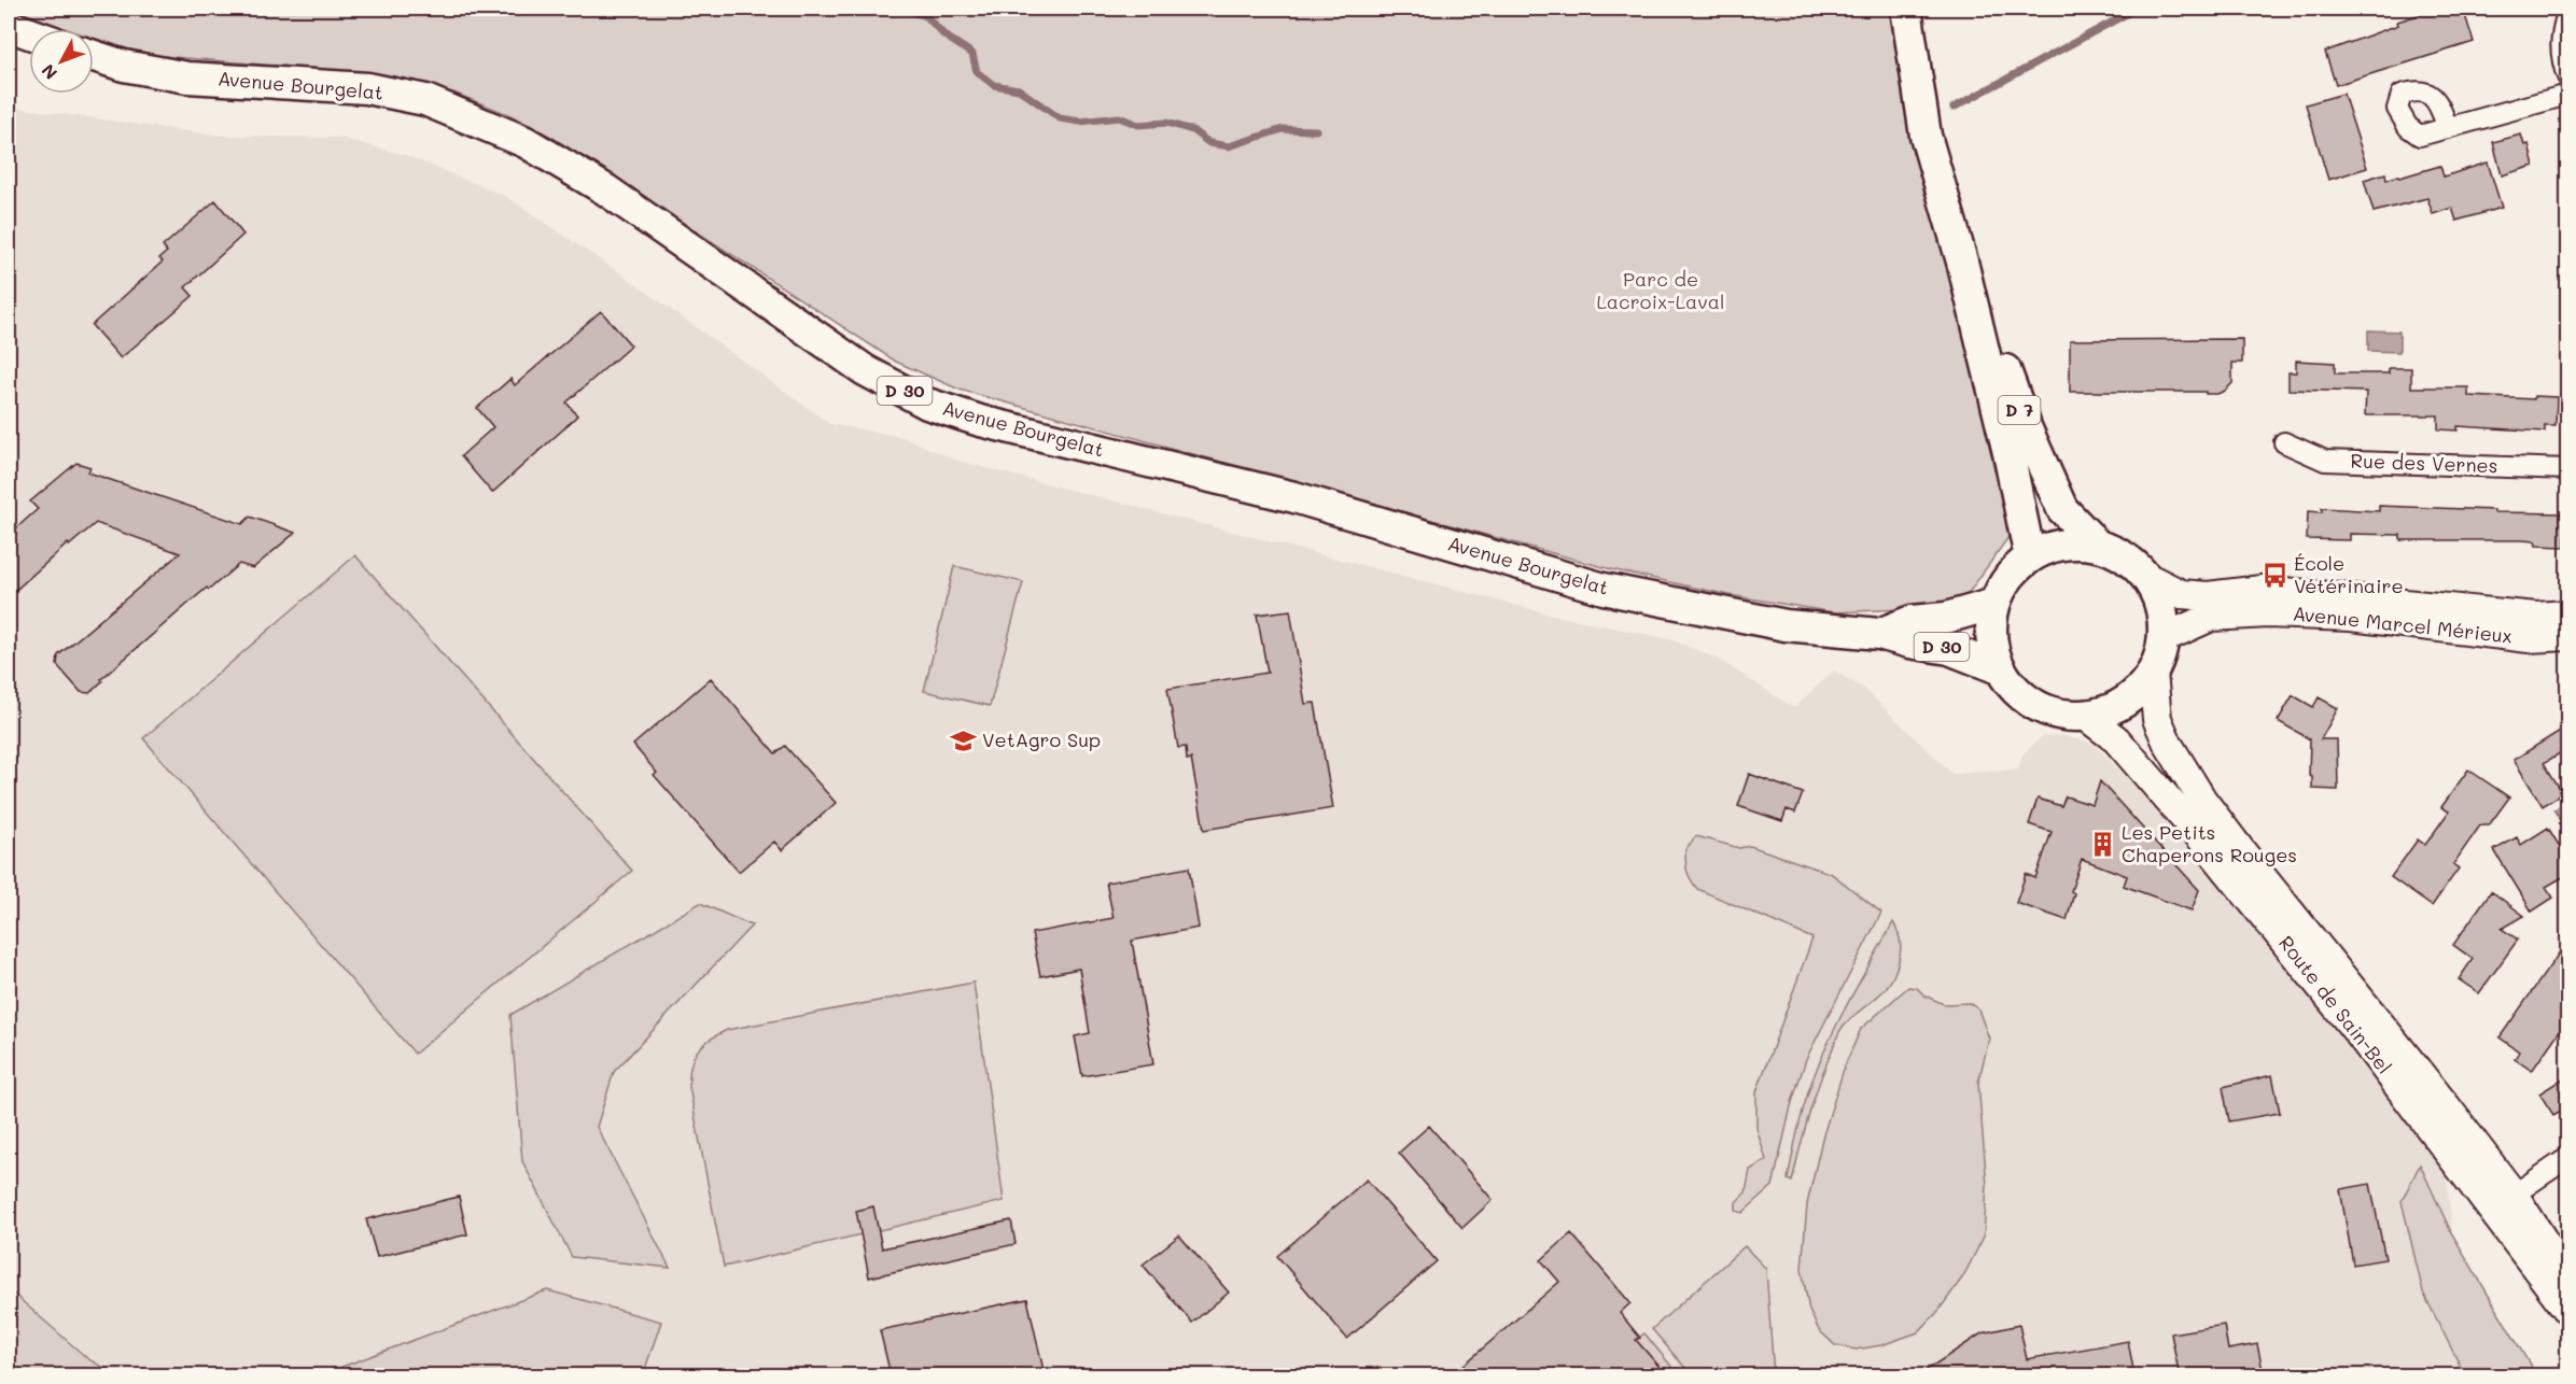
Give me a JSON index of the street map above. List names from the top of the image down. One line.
{"streets":{"main road":["Avenue Bourgelat","D 30","D 7","Avenue Marcel Mérieux","Route de Sain-Bel"],"street":["Rue des Vernes"]},"crossings":[["Avenue Bourgelat","D 7"],["Avenue Bourgelat","Avenue Marcel Mérieux"],["Avenue Bourgelat","Route de Sain-Bel"],["D 7","Avenue Marcel Mérieux"],["D 7","Route de Sain-Bel"],["Avenue Marcel Mérieux","Route de Sain-Bel"]],"parks":["Parc de Lacroix-Laval"],"places":{"bus stop":["École Vétérinaire"],"school or university":["VetAgro Sup"],"building":["Les Petits Chaperons Rouges"]},"north":"bottom left"}
